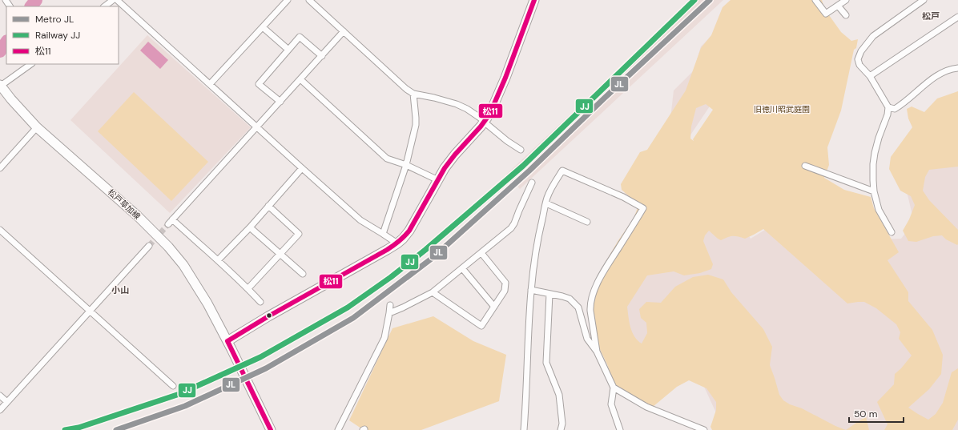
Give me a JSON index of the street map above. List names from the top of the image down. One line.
{"streets":{"main road":["松戸草加線"]},"districts":["松戸","小山"],"parks":["旧徳川昭武庭園"],"lines":["metro line JL","rail line JJ","transit line 松11"],"legend":["Metro JL","Railway JJ","松11"],"scale_bar":"50 m"}
